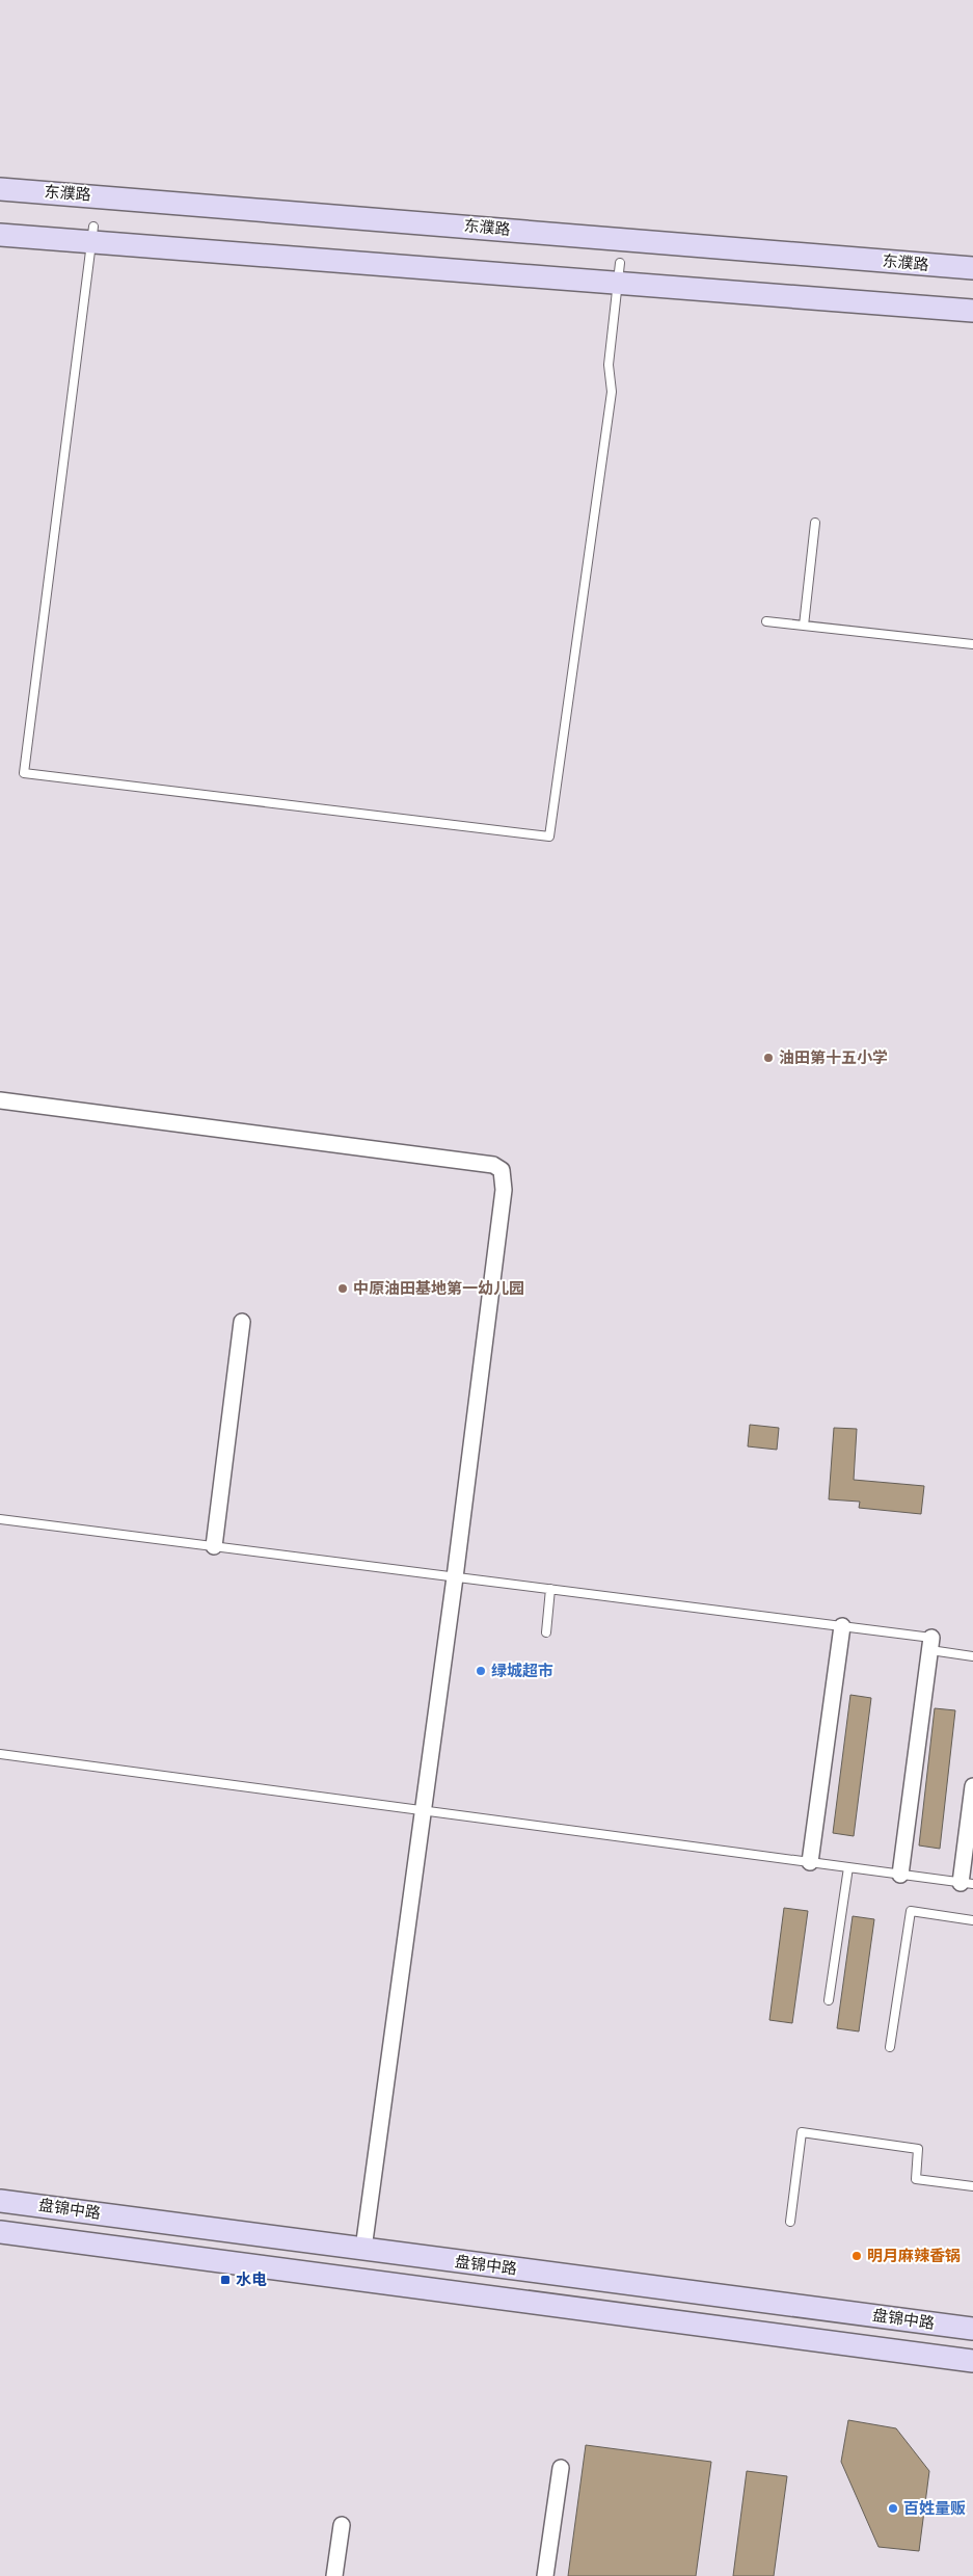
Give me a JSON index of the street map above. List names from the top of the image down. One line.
{"streets":{"main road":["东濮路","盘锦中路"]},"places":{"other":["油田第十五小学","中原油田基地第一幼儿园","绿城超市","明月麻辣香锅","百姓量贩"],"transit":["水电"]}}
